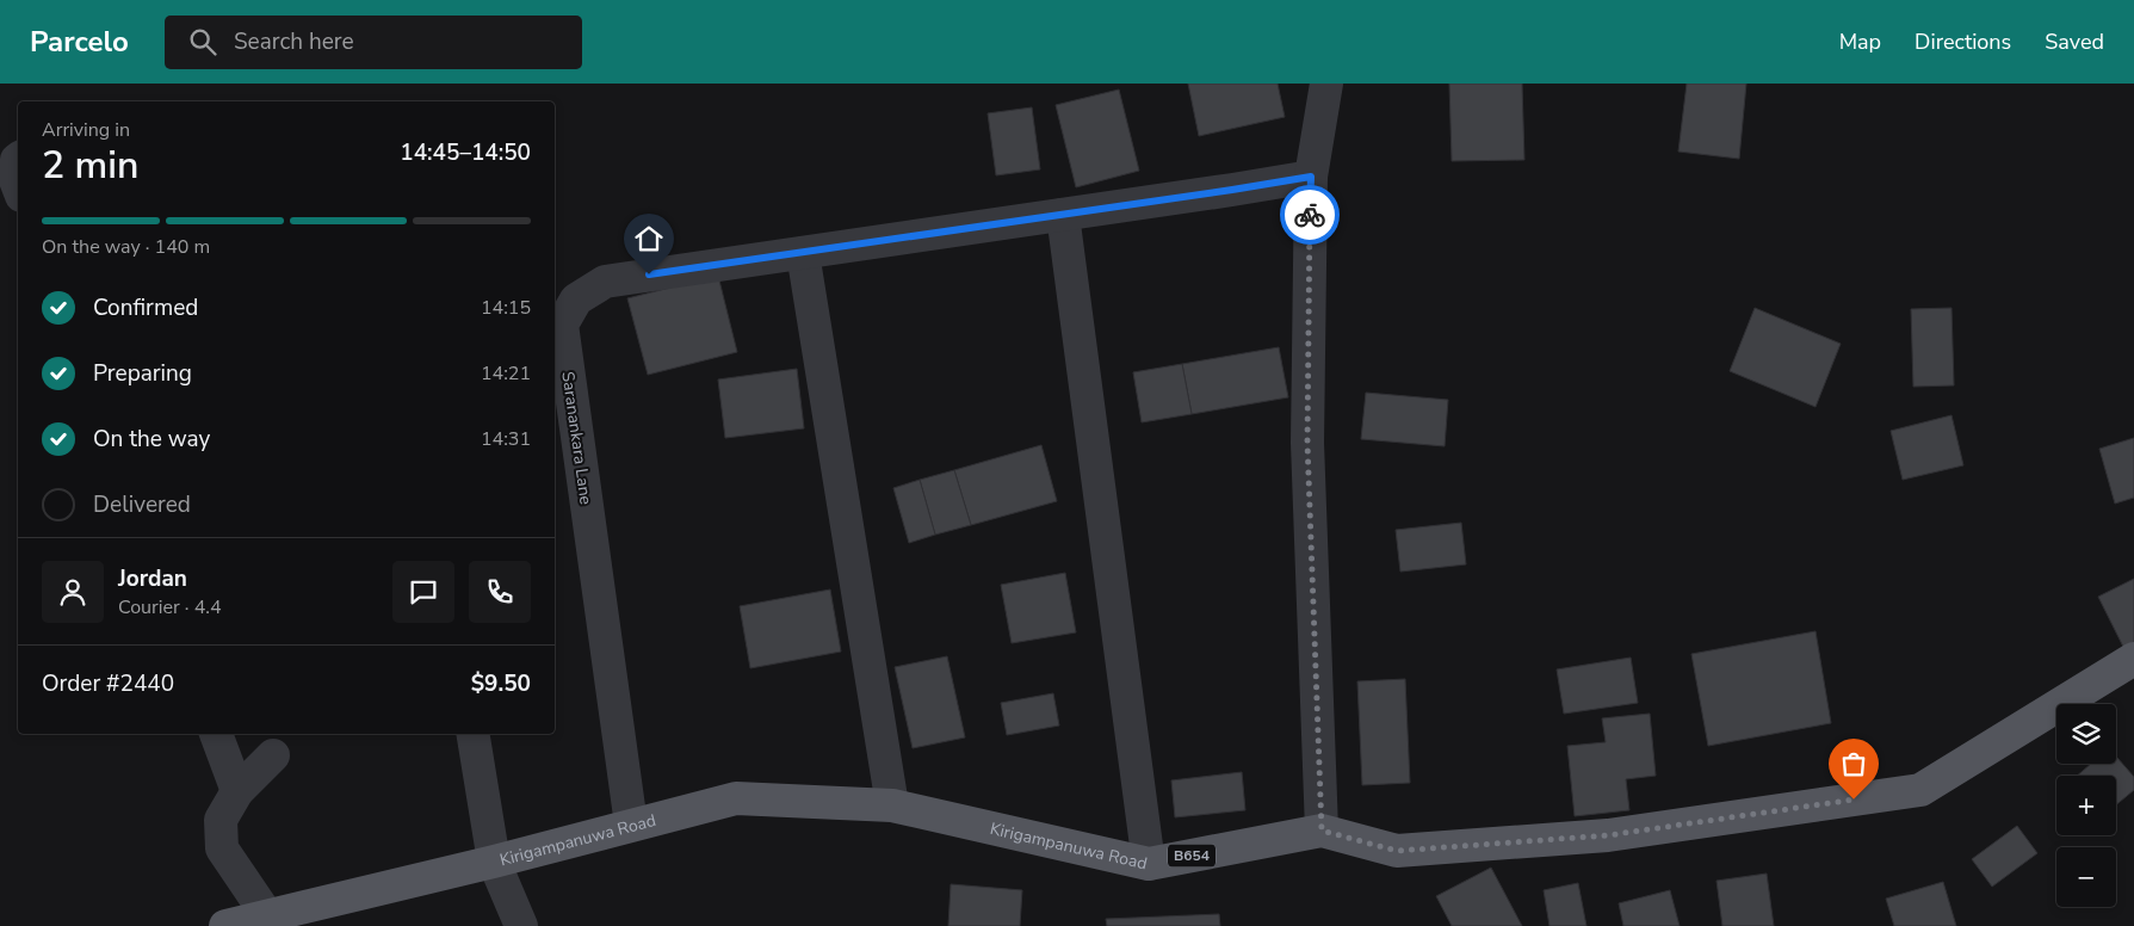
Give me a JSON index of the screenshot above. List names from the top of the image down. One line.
{"streets":{"main road":["Kirigampanuwa Road","B654"],"street":["Saranankara Lane"]},"crossings":[["Saranankara Lane","Kirigampanuwa Road"]],"page":{"header":"Parcelo","search":"Search here","nav":["Map","Directions","Saved"],"heading":["2 min","Arriving in","14:45–14:50"],"panel":["Jordan","Courier · 4.4","Order #2440","$9.50"],"bar":"On the way · 140 m","list":[["Confirmed","14:15"],["Preparing","14:21"],["On the way","14:31"],"Delivered"],"map_buttons":["+","−"]}}
